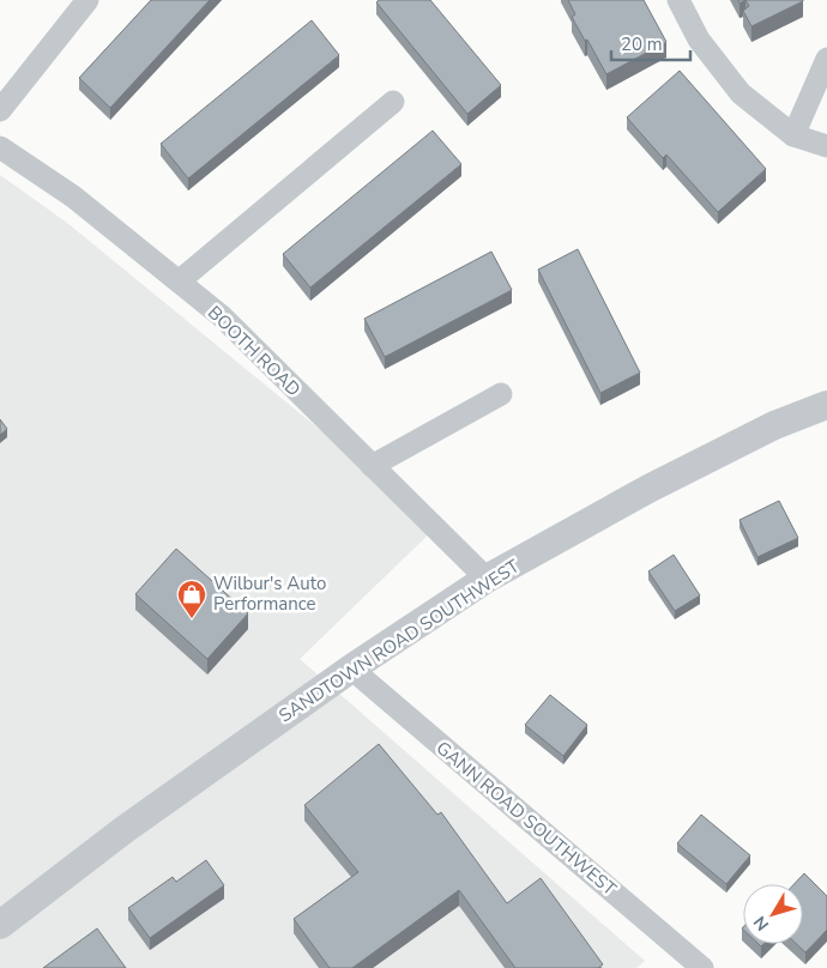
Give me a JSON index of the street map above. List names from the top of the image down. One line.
{"streets":{"street":["BOOTH ROAD","SANDTOWN ROAD SOUTHWEST","GANN ROAD SOUTHWEST"]},"crossings":[["BOOTH ROAD","SANDTOWN ROAD SOUTHWEST"],["SANDTOWN ROAD SOUTHWEST","GANN ROAD SOUTHWEST"]],"places":{"shop":["Wilbur's Auto Performance"]},"scale_bar":"20 m","north":"bottom left"}
